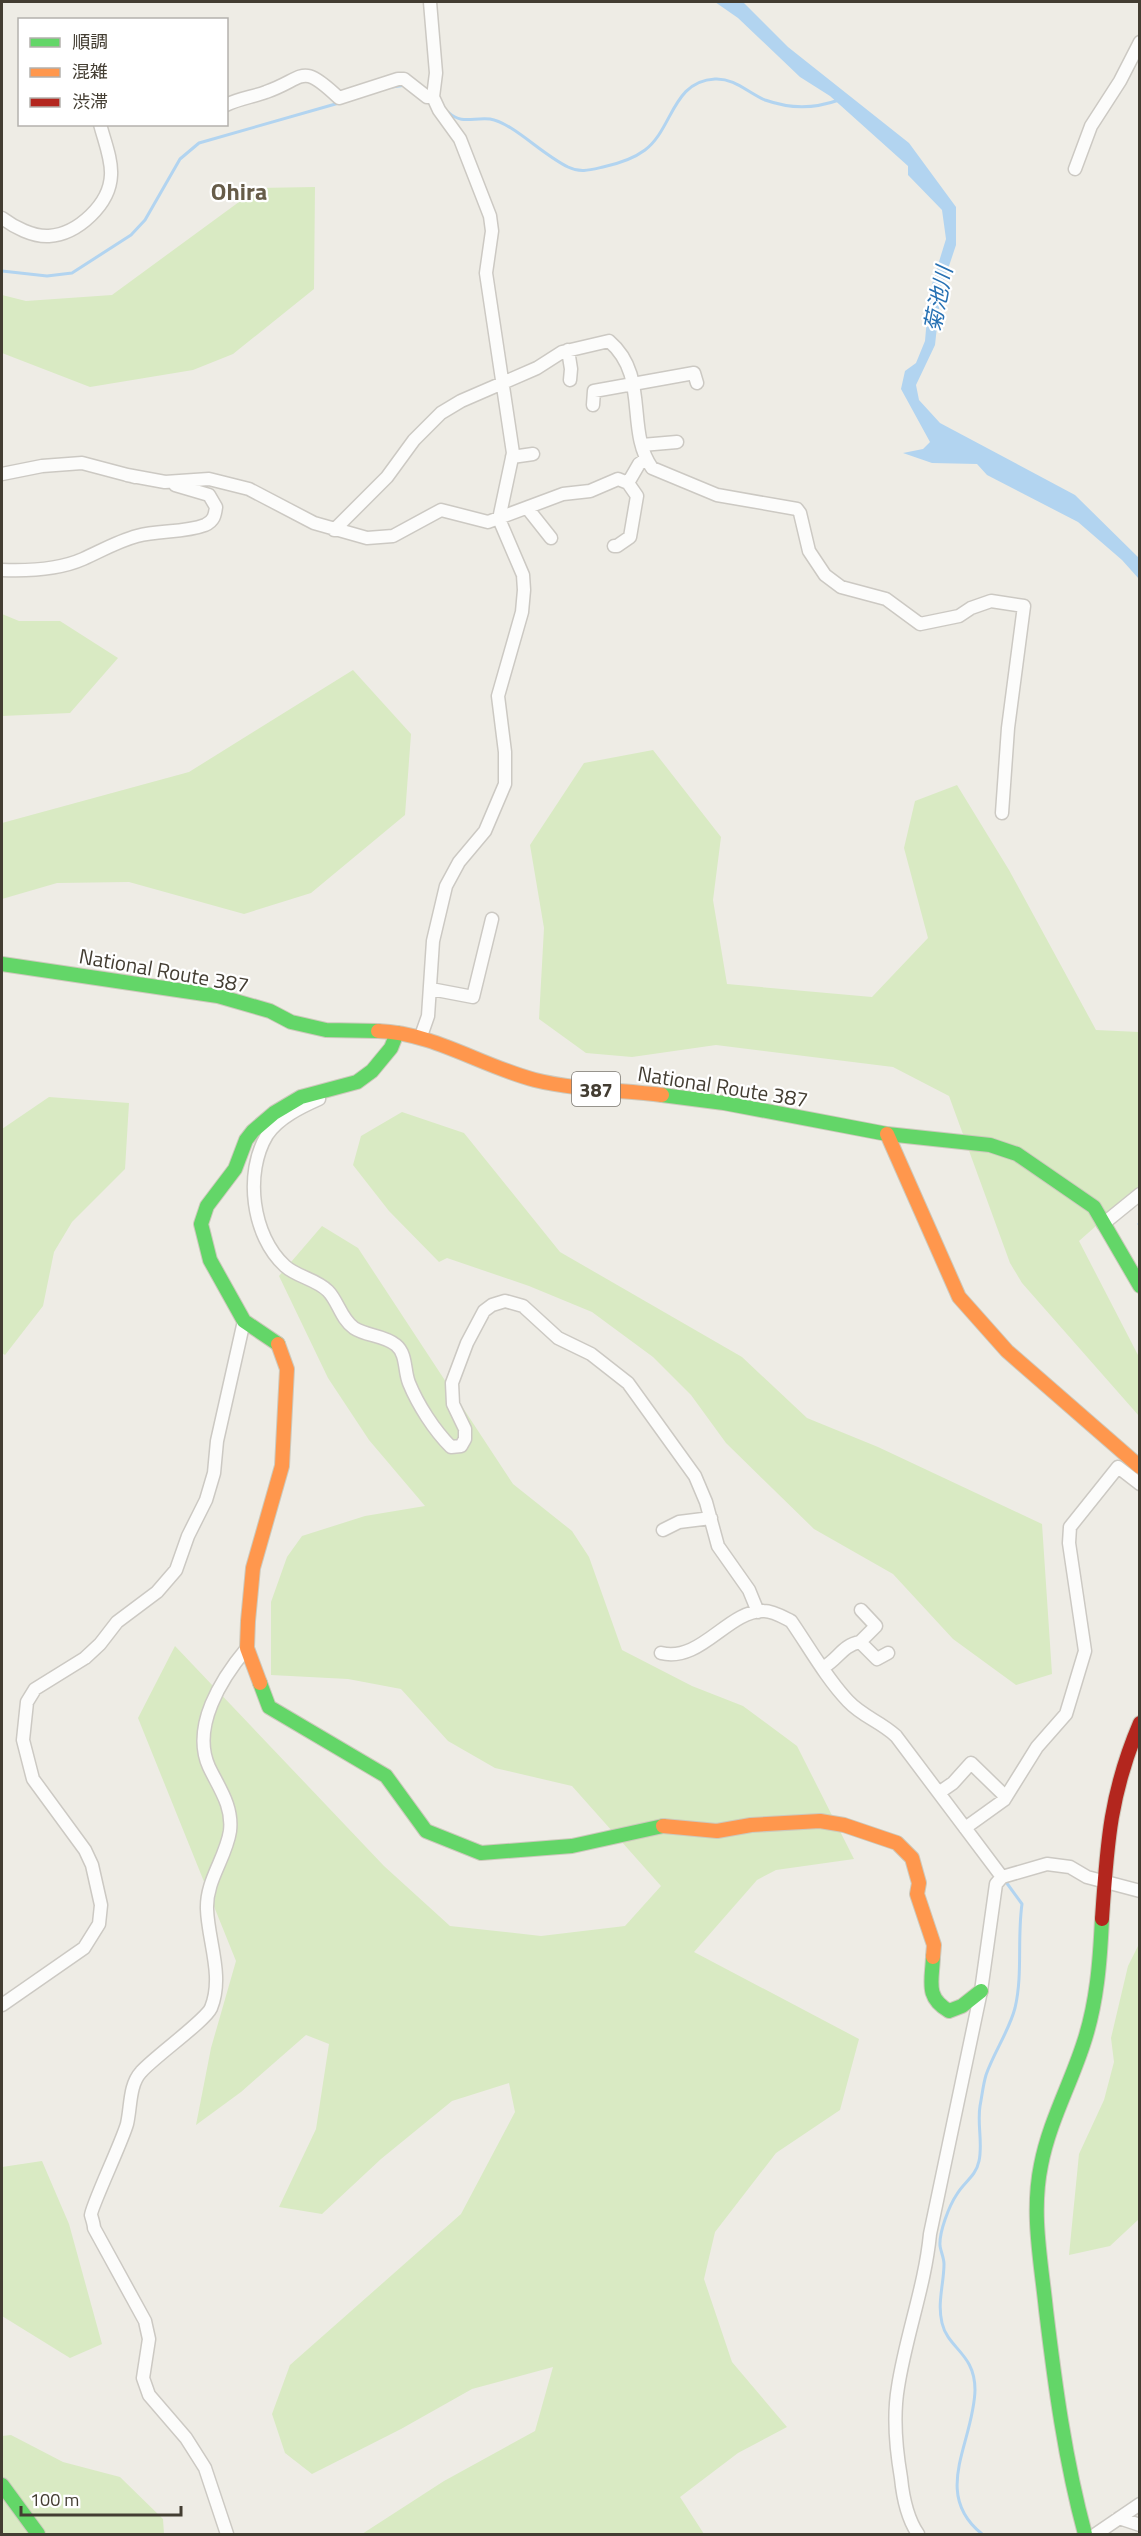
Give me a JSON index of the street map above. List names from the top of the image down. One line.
{"streets":{"main road":["National Route 387","387"]},"districts":["Ohira"],"water":["菊池川"],"legend":["順調","混雑","渋滞"],"scale_bar":"100 m"}
